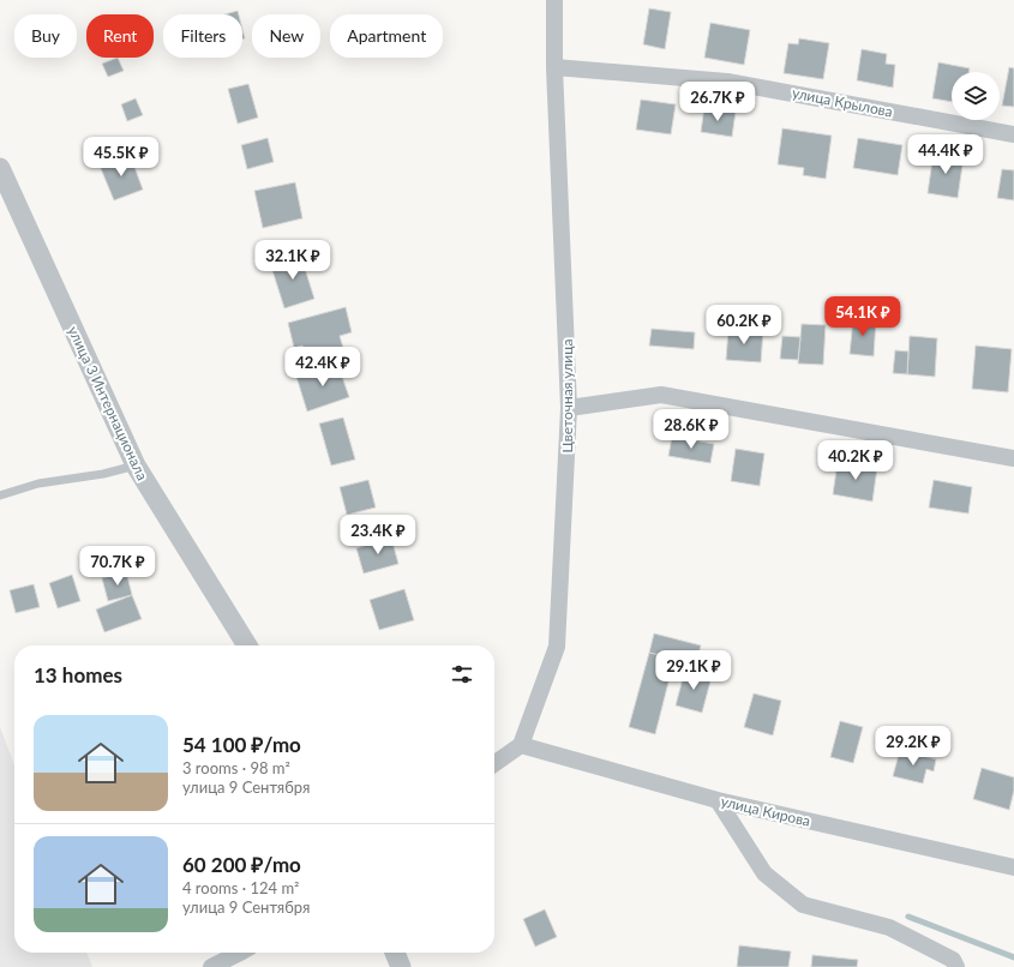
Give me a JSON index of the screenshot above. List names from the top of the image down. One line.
{"streets":{"street":["улица Крылова","Цветочная улица","улица 3 Интернационала","улица Кирова"]},"crossings":[["улица Крылова","Цветочная улица"],["Цветочная улица","улица Кирова"]],"page":{"chip":["Buy","Rent","Filters","New","Apartment"],"price":["26.7K ₽","44.4K ₽","45.5K ₽","32.1K ₽","54.1K ₽","60.2K ₽","42.4K ₽","28.6K ₽","40.2K ₽","23.4K ₽","70.7K ₽","29.1K ₽","29.2K ₽"],"heading":"13 homes","list":[{"name":"54 100 ₽/mo","note":"3 rooms · 98 m² · улица 9 Сентября"},{"name":"60 200 ₽/mo","note":"4 rooms · 124 m² · улица 9 Сентября"}]}}
